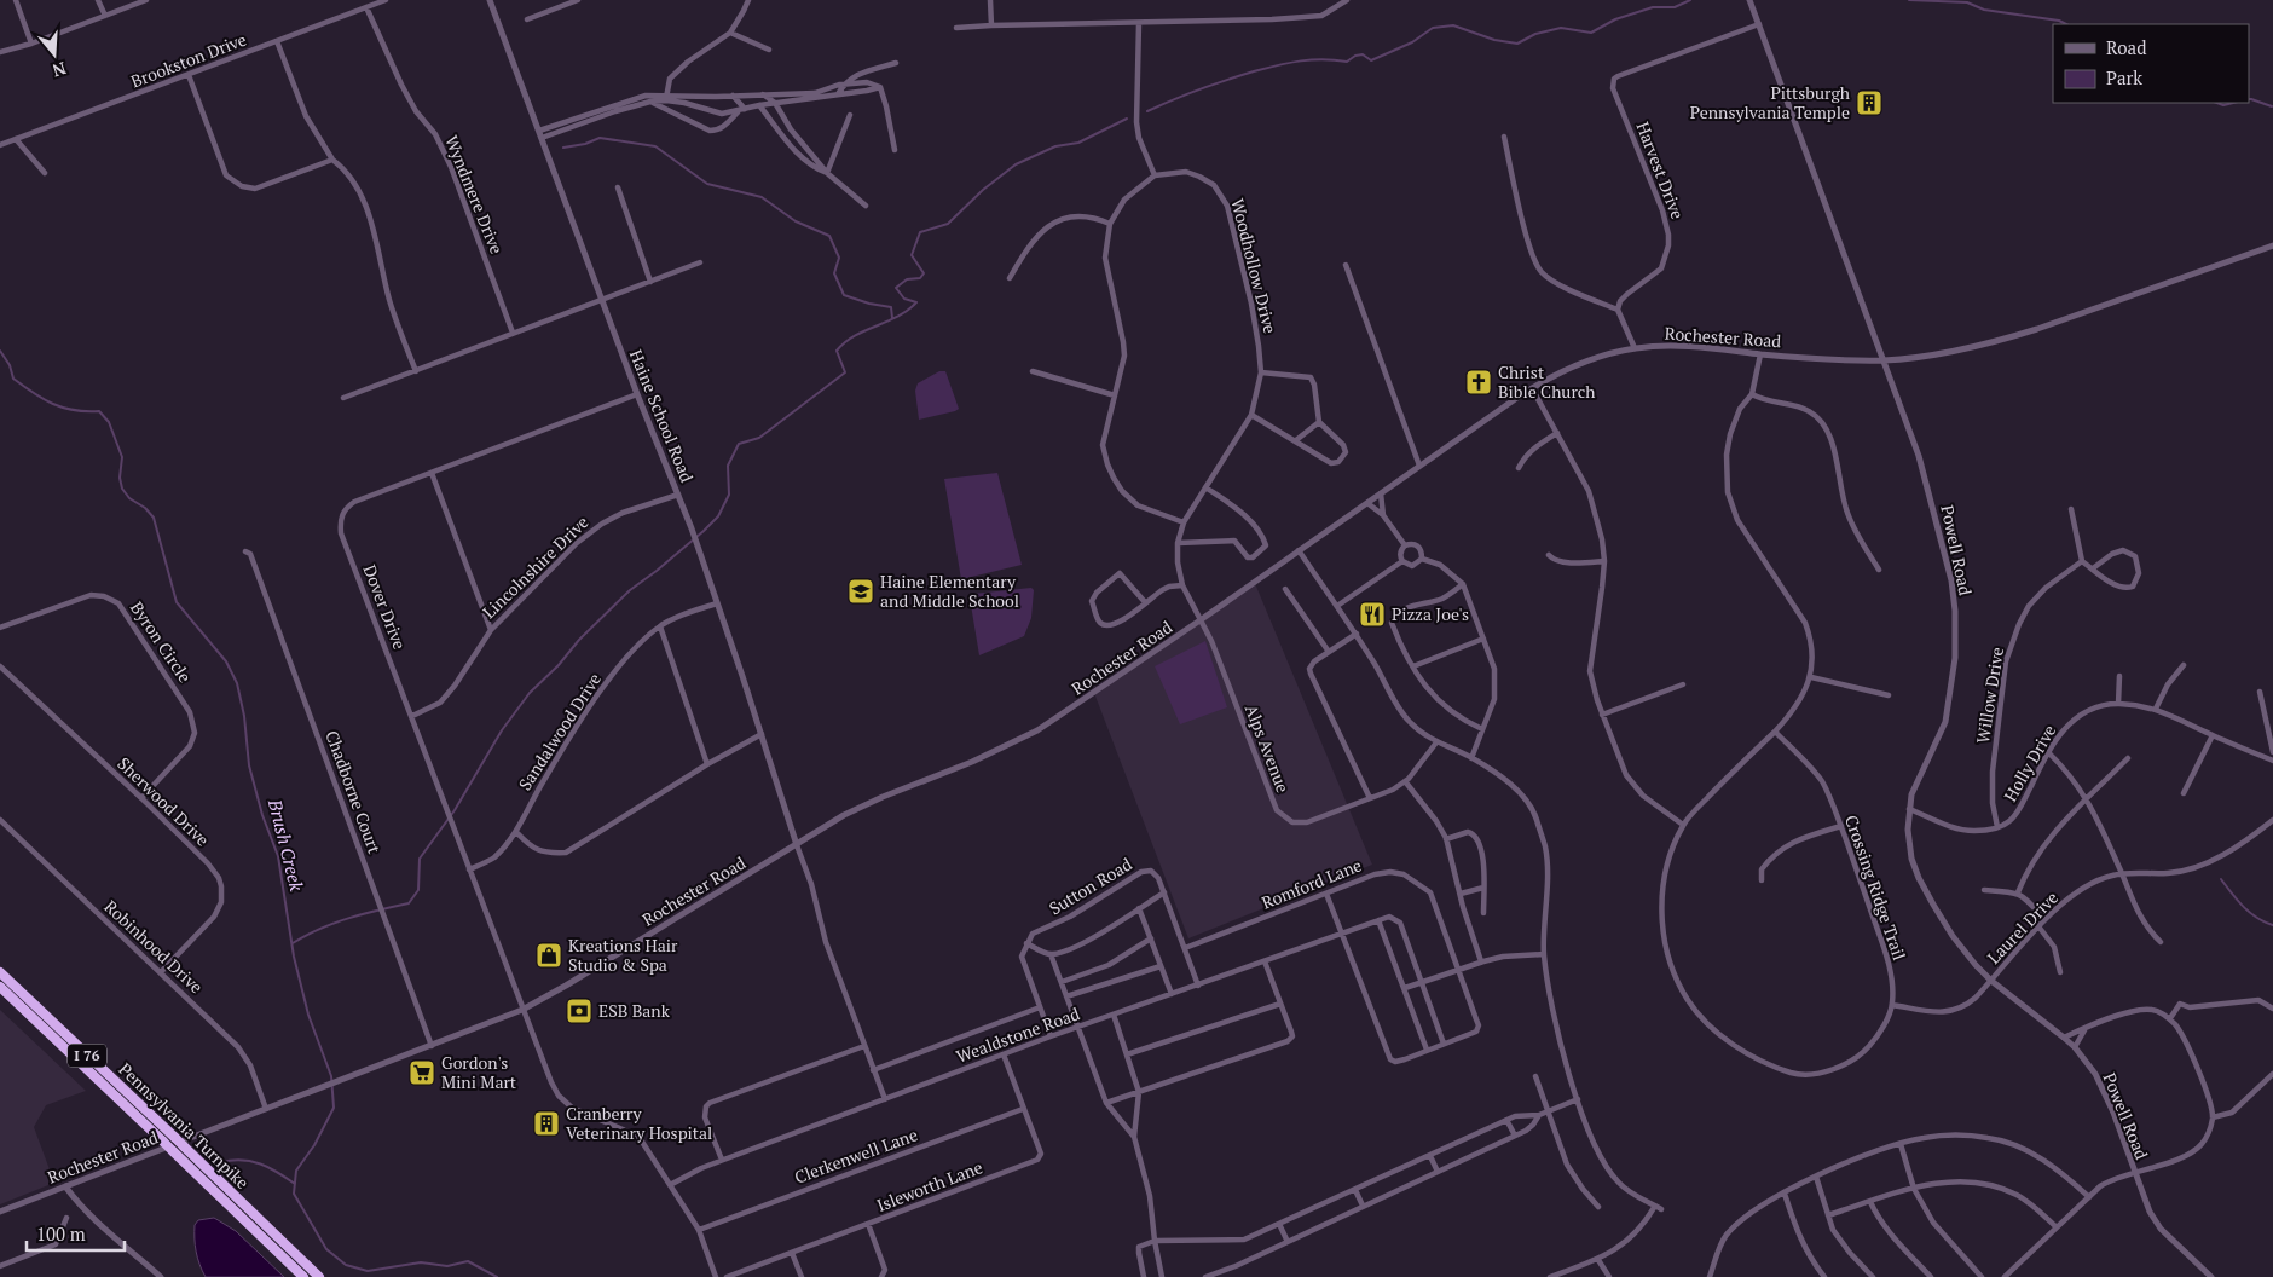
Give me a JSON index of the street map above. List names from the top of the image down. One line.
{"streets":{"highway":["I 76","Pennsylvania Turnpike"],"street":["Brookston Drive","Harvest Drive","Wyndmere Drive","Woodhollow Drive","Rochester Road","Haine School Road","Powell Road","Lincolnshire Drive","Dover Drive","Byron Circle","Willow Drive","Sandalwood Drive","Alps Avenue","Holly Drive","Chadborne Court","Sherwood Drive","Romford Lane","Sutton Road","Crossing Ridge Trail","Laurel Drive","Robinhood Drive","Wealdstone Road","Clerkenwell Lane","Isleworth Lane"]},"crossings":[["Brookston Drive","Wyndmere Drive"],["Harvest Drive","Powell Road"],["Woodhollow Drive","Rochester Road"],["Woodhollow Drive","Alps Avenue"],["Rochester Road","Haine School Road"],["Rochester Road","Powell Road"],["Rochester Road","Dover Drive"],["Rochester Road","Alps Avenue"],["Rochester Road","Chadborne Court"],["Rochester Road","Crossing Ridge Trail"],["Rochester Road","Robinhood Drive"],["Haine School Road","Lincolnshire Drive"],["Haine School Road","Dover Drive"],["Haine School Road","Sandalwood Drive"],["Powell Road","Laurel Drive"],["Lincolnshire Drive","Dover Drive"],["Dover Drive","Sandalwood Drive"],["Dover Drive","Wealdstone Road"],["Dover Drive","Clerkenwell Lane"],["Byron Circle","Sherwood Drive"],["Willow Drive","Holly Drive"],["Sherwood Drive","Robinhood Drive"],["Romford Lane","Sutton Road"],["Romford Lane","Wealdstone Road"],["Sutton Road","Wealdstone Road"],["Crossing Ridge Trail","Laurel Drive"],["Wealdstone Road","Isleworth Lane"],["Clerkenwell Lane","Isleworth Lane"]],"water":["Brush Creek"],"places":{"building":["Pittsburgh Pennsylvania Temple","Cranberry Veterinary Hospital"],"church":["Christ Bible Church"],"school or university":["Haine Elementary and Middle School"],"restaurant":["Pizza Joe's"],"shop":["Kreations Hair Studio & Spa"],"bank":["ESB Bank"],"supermarket":["Gordon's Mini Mart"]},"legend":["Road","Park"],"scale_bar":"100 m","north":"bottom"}
